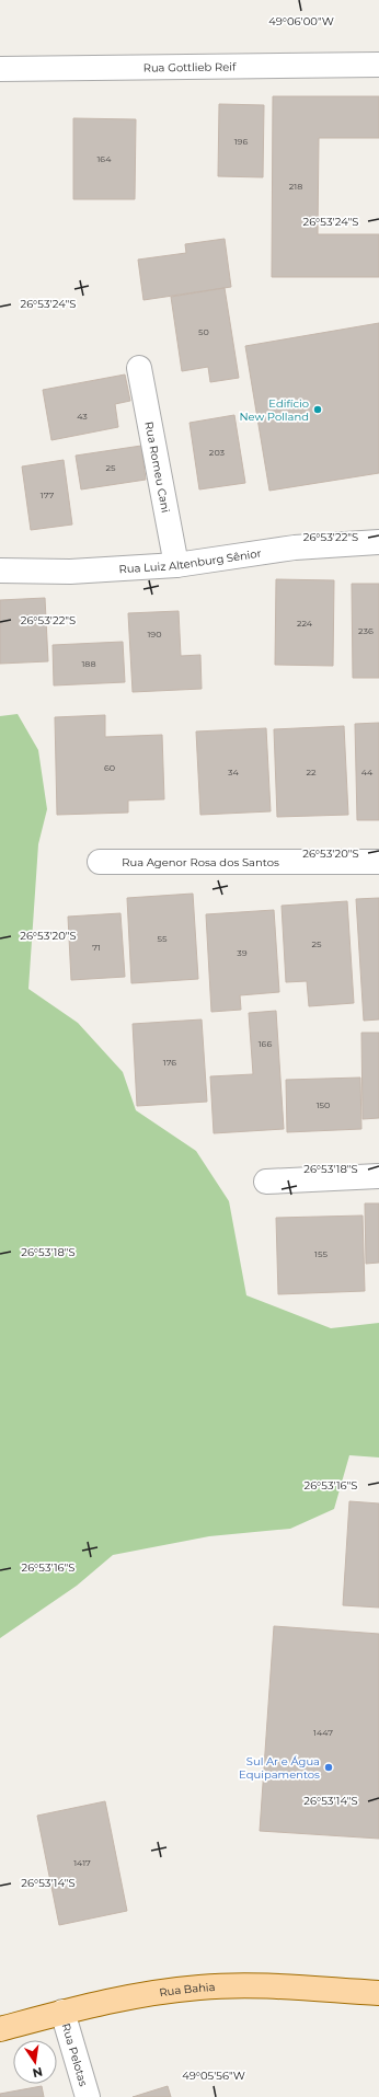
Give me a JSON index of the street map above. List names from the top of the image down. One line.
{"streets":{"main road":["Rua Bahia"],"street":["Rua Gottlieb Reif","Rua Romeu Cani","Rua Luiz Altenburg Sênior","Rua Agenor Rosa dos Santos","Rua Pelotas"]},"crossings":[["Rua Romeu Cani","Rua Luiz Altenburg Sênior"],["Rua Bahia","Rua Pelotas"]],"places":["Edifício New Polland","Sul Ar e Água Equipamentos"],"house_numbers":["196","164","218","50","43","203","25","177","224","236","190","188","60","34","22","44","55","25","71","39","166","176","150","155","1447","1417"],"north":"bottom","coordinates":["49°06'00\"W","26°53'24\"S","26°53'22\"S","26°53'20\"S","26°53'18\"S","26°53'16\"S","26°53'14\"S","49°05'56\"W"]}
